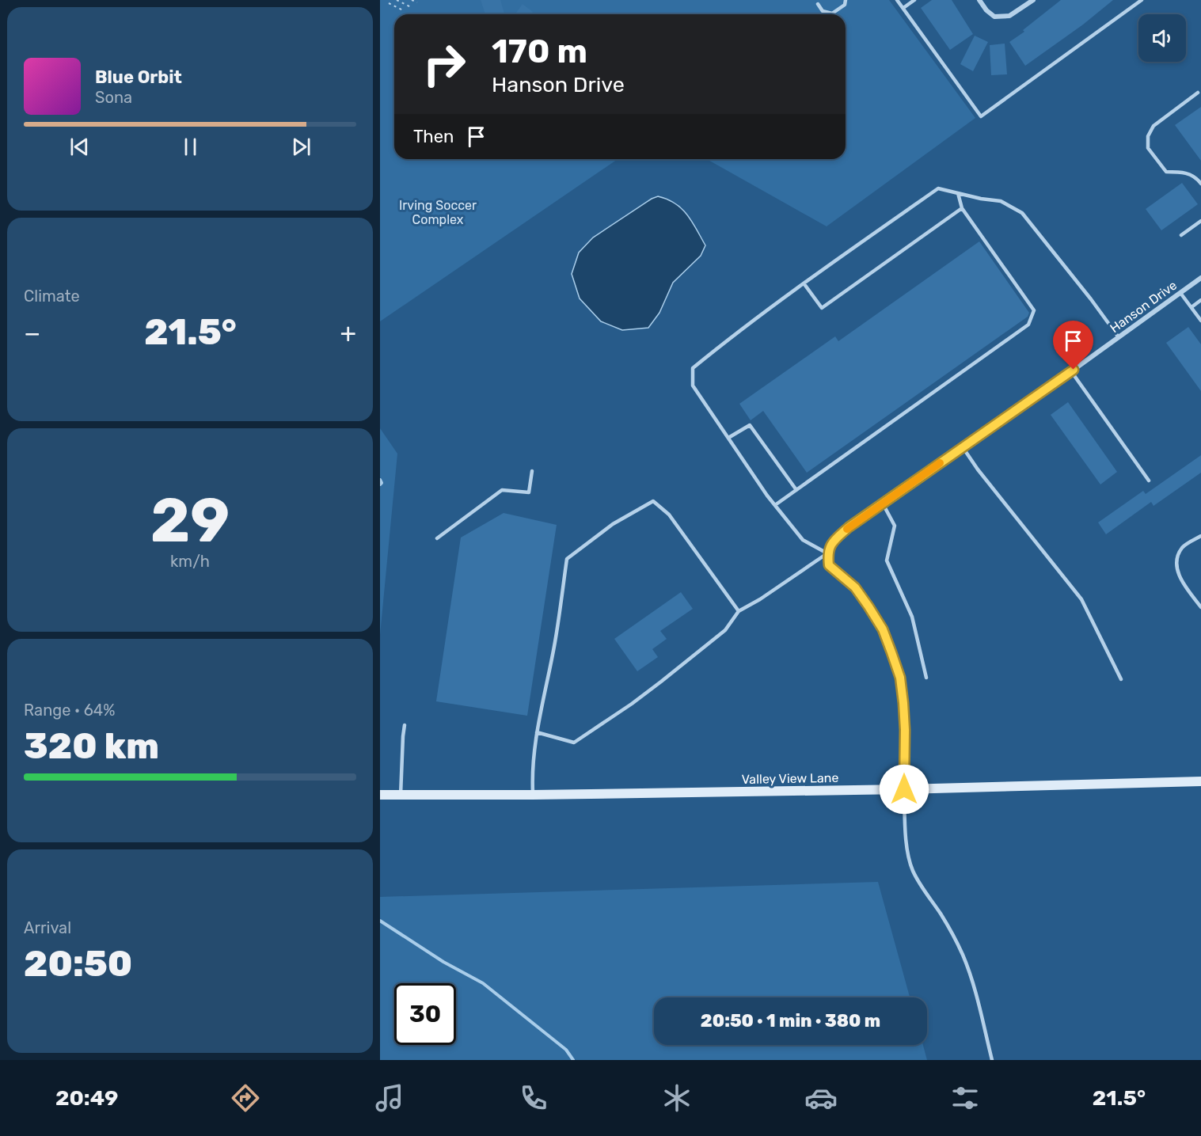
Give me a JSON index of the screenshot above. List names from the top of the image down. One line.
{"streets":{"main road":["Valley View Lane"],"street":["Hanson Drive"]},"parks":["Irving Soccer Complex"],"page":{"turn":["170 m","Hanson Drive"],"song":["Blue Orbit","Sona"],"then":"Then","tile":["Climate",["29","km/h"],["Range · 64%","320 km"],["Arrival","20:50"]],"heat":["−","21.5°","+"],"limit":"30","trip":"20:50 · 1 min · 380 m","tabs":["20:49","21.5°"]}}
